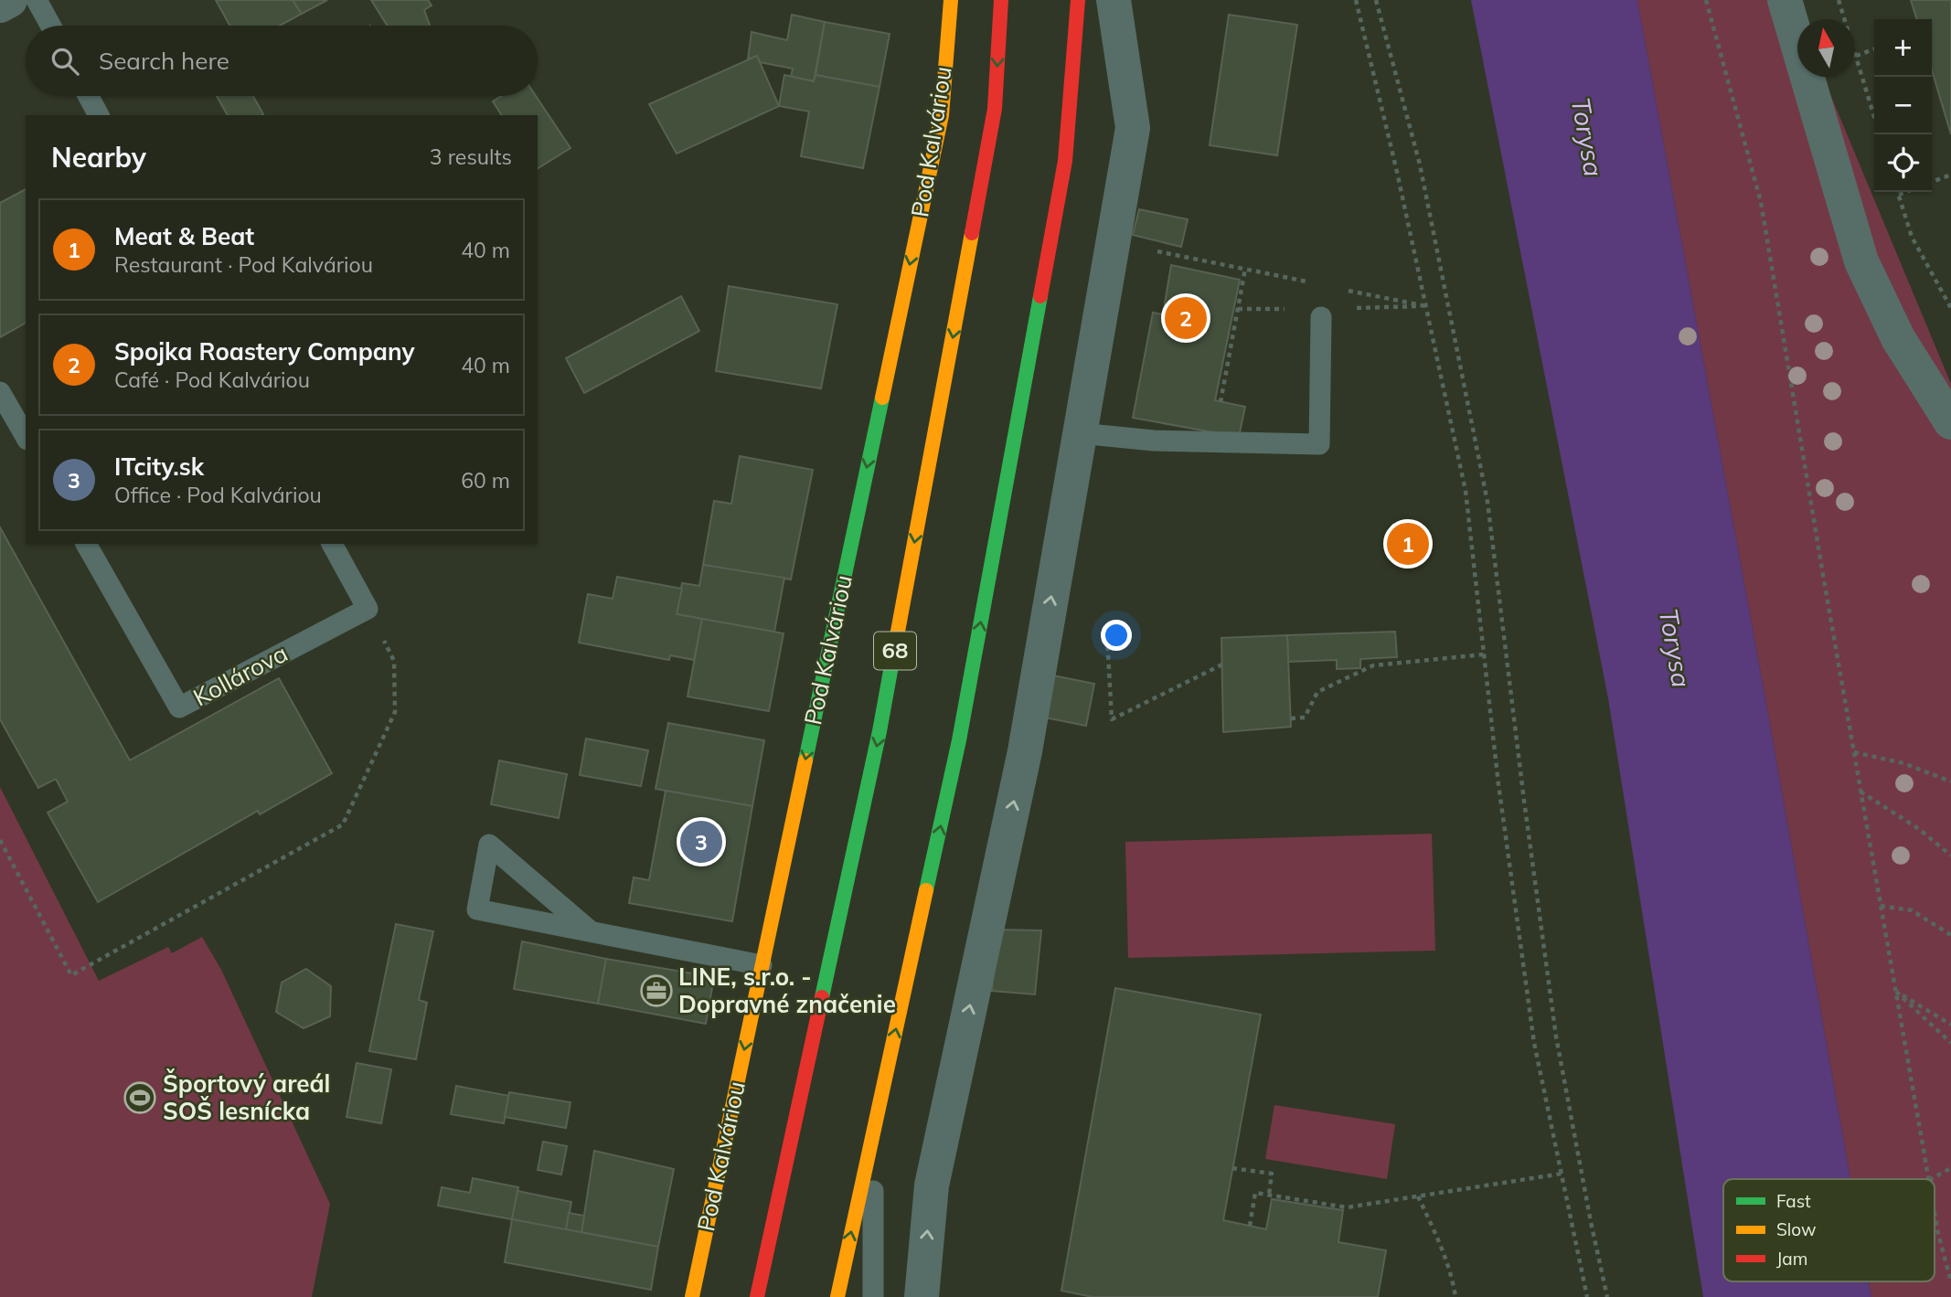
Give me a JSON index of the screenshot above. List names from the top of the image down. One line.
{"streets":{"main road":["Pod Kalváriou","68"],"lane":["Kollárova"]},"water":["Torysa"],"places":{"office":["LINE, s.r.o. - Dopravné značenie"],"sports":["Športový areál SOŠ lesnícka"]},"legend":["Fast","Slow","Jam"],"north":"top","page":{"map_buttons":["+","−"],"search":"Search here","heading":["Nearby","3 results"],"list":[{"mark":"1","name":"Meat & Beat","note":"Restaurant · Pod Kalváriou","value":"40 m"},{"mark":"2","name":"Spojka Roastery Company","note":"Café · Pod Kalváriou","value":"40 m"},{"mark":"3","name":"ITcity.sk","note":"Office · Pod Kalváriou","value":"60 m"}],"pins":["2","1","3"]}}
